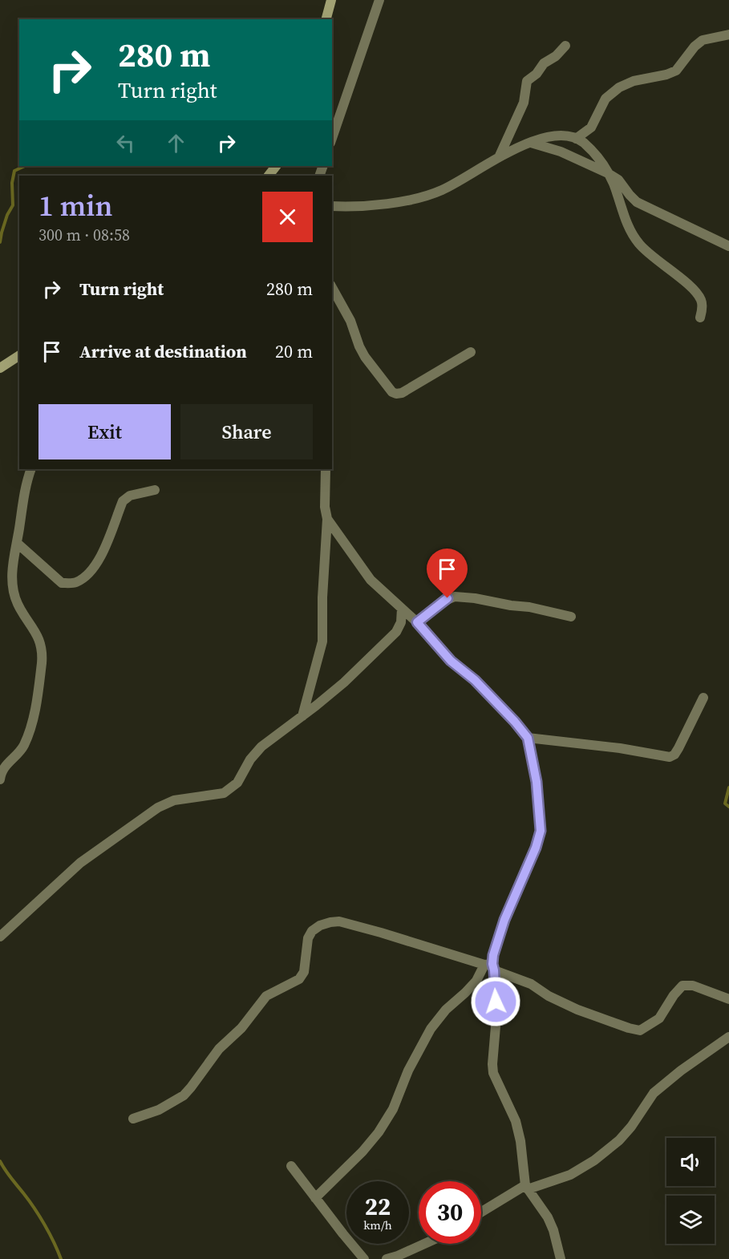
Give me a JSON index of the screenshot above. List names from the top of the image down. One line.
{"page":{"turn":["280 m","Turn right"],"heading":["1 min","300 m · 08:58"],"list":[{"name":"Turn right","value":"280 m"},{"name":"Arrive at destination","value":"20 m"}],"buttons":["Exit","Share"],"speed":"22 km/h","limit":"30"}}
